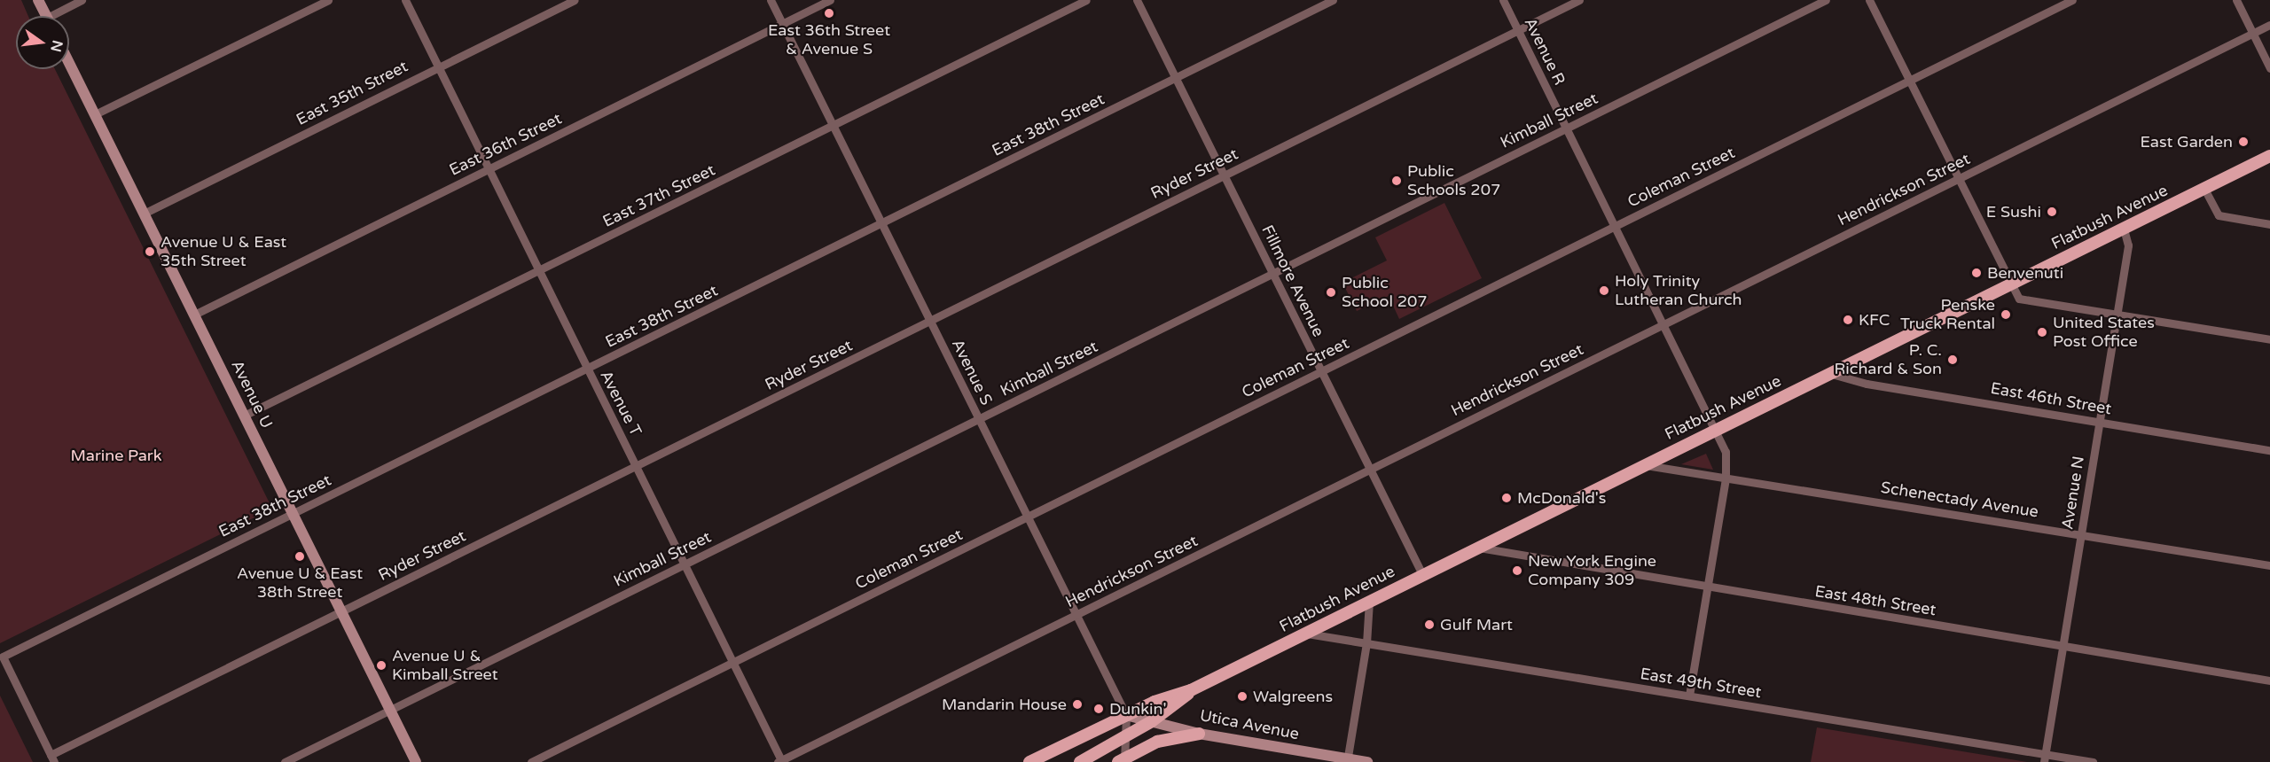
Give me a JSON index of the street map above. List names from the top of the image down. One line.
{"streets":{"main road":["Flatbush Avenue","Avenue U","Utica Avenue"],"street":["Avenue R","East 35th Street","Kimball Street","East 38th Street","East 36th Street","Ryder Street","Coleman Street","Hendrickson Street","East 37th Street","Fillmore Avenue","Avenue S","East 46th Street","Avenue T","Avenue N","Schenectady Avenue","East 48th Street","East 49th Street"]},"crossings":[["Avenue R","Kimball Street"],["Avenue R","Ryder Street"],["Avenue R","Coleman Street"],["Avenue R","Hendrickson Street"],["Avenue R","Flatbush Avenue"],["Avenue R","Schenectady Avenue"],["Avenue R","East 48th Street"],["Avenue R","East 49th Street"],["East 35th Street","Avenue U"],["East 35th Street","Avenue T"],["Kimball Street","Fillmore Avenue"],["Kimball Street","Avenue S"],["Kimball Street","Avenue U"],["Kimball Street","Avenue T"],["East 38th Street","Ryder Street"],["East 38th Street","Fillmore Avenue"],["East 38th Street","Avenue S"],["East 38th Street","Avenue U"],["East 38th Street","Avenue T"],["East 36th Street","Avenue S"],["East 36th Street","Avenue U"],["East 36th Street","Avenue T"],["Ryder Street","Fillmore Avenue"],["Ryder Street","Avenue S"],["Ryder Street","Avenue U"],["Ryder Street","Avenue T"],["Coleman Street","Fillmore Avenue"],["Coleman Street","Avenue S"],["Coleman Street","Avenue T"],["Hendrickson Street","Fillmore Avenue"],["Hendrickson Street","Avenue S"],["Hendrickson Street","Avenue T"],["East 37th Street","Avenue S"],["East 37th Street","Avenue U"],["East 37th Street","Avenue T"],["Flatbush Avenue","Fillmore Avenue"],["Flatbush Avenue","Avenue S"],["Flatbush Avenue","East 46th Street"],["Flatbush Avenue","Avenue N"],["Flatbush Avenue","Schenectady Avenue"],["Flatbush Avenue","East 48th Street"],["Flatbush Avenue","East 49th Street"],["Flatbush Avenue","Utica Avenue"],["Avenue S","Utica Avenue"],["East 46th Street","Avenue N"],["Avenue N","Schenectady Avenue"],["Avenue N","East 48th Street"],["Avenue N","East 49th Street"]],"parks":["Marine Park"],"places":["East 36th Street & Avenue S","East Garden","Public Schools 207","E Sushi","Avenue U & East 35th Street","Benvenuti","Holy Trinity Lutheran Church","Public School 207","Penske Truck Rental","KFC","United States Post Office","P. C. Richard & Son","McDonald's","Avenue U & East 38th Street","New York Engine Company 309","Gulf Mart","Avenue U & Kimball Street","Walgreens","Mandarin House","Dunkin'"],"north":"right"}
